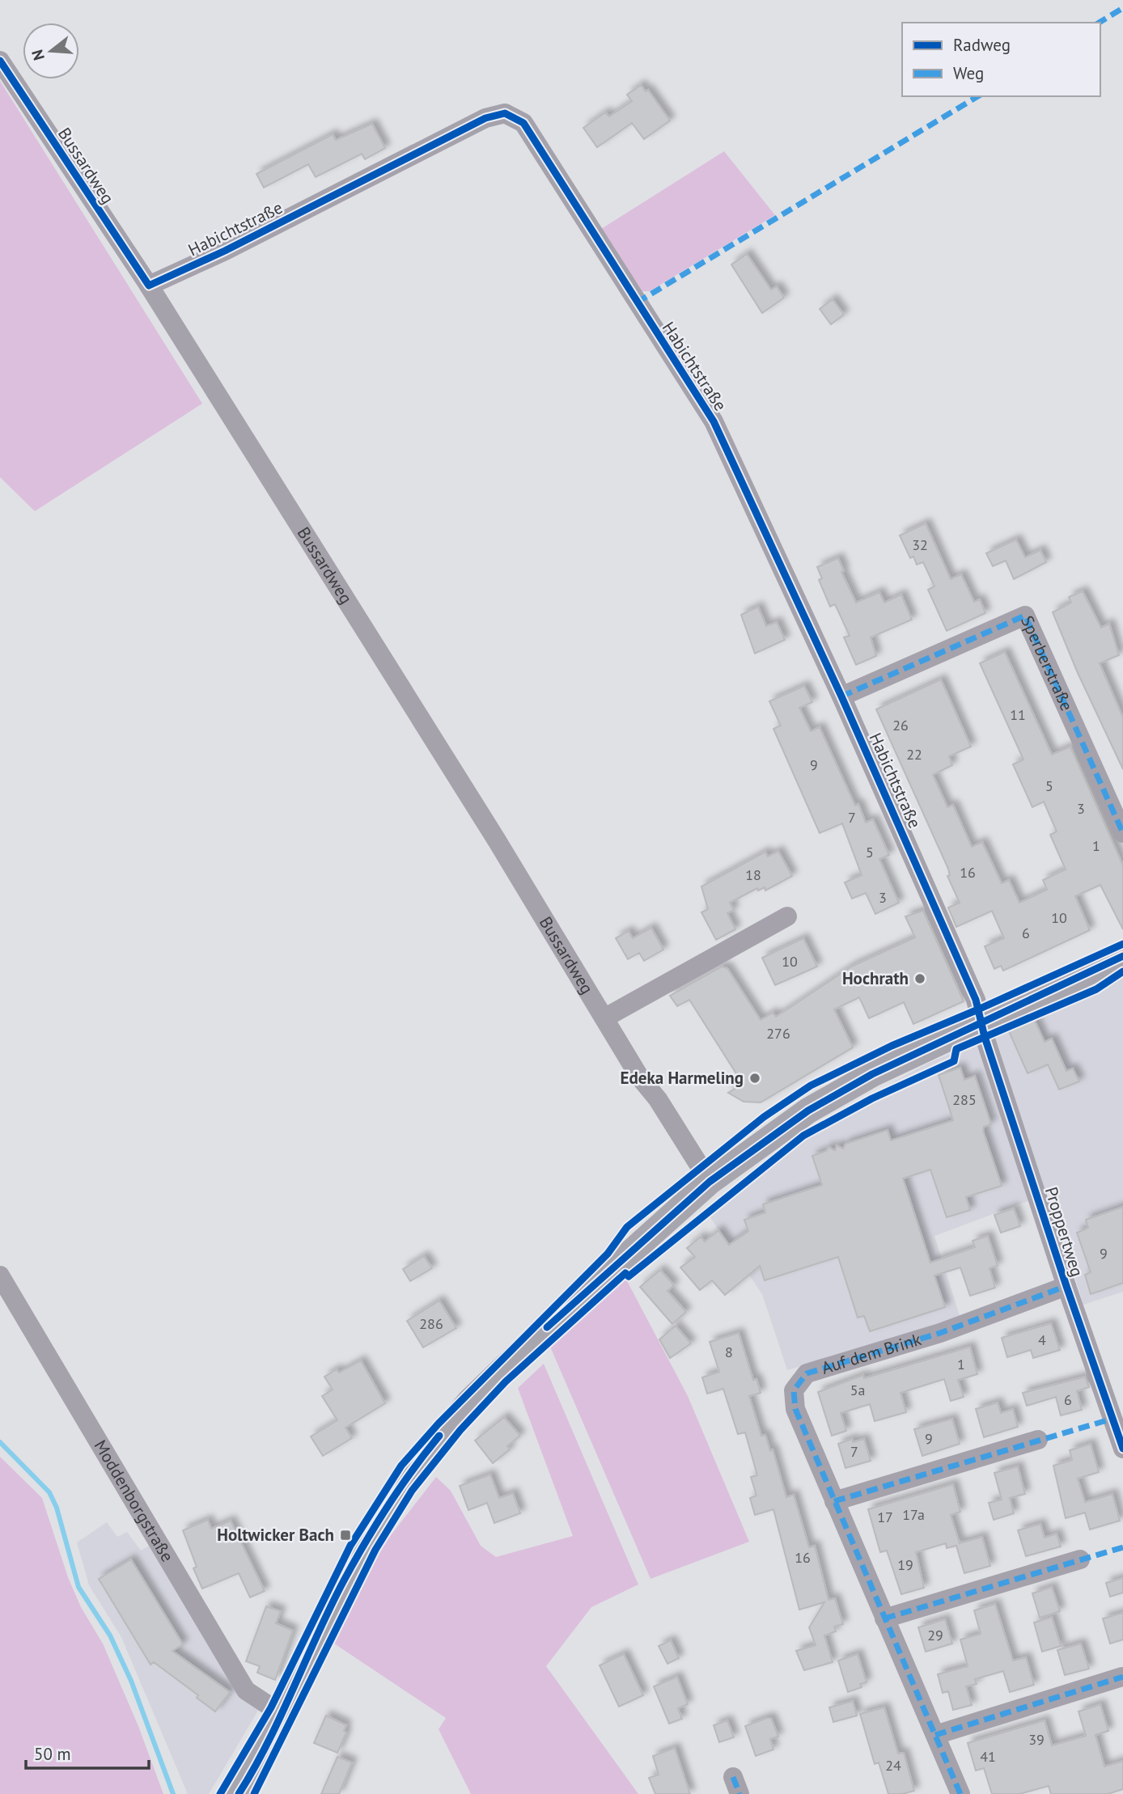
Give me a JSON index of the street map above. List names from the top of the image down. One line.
{"streets":{"street":["Bussardweg","Habichtstraße","Sperberstraße","Proppertweg","Auf dem Brink","Moddenborgstraße"]},"crossings":[["Bussardweg","Habichtstraße"],["Habichtstraße","Sperberstraße"],["Habichtstraße","Proppertweg"],["Proppertweg","Auf dem Brink"]],"places":{"other":["Hochrath","Edeka Harmeling"],"transit":["Holtwicker Bach"]},"house_numbers":["32","11","26","22","9","5","3","7","1","5","16","18","3","10","6","10","276","285","9","286","4","8","1","5a","6","9","7","17a","17","16","19","29","39","41","24"],"legend":["Radweg","Weg"],"scale_bar":"50 m","north":"left"}
